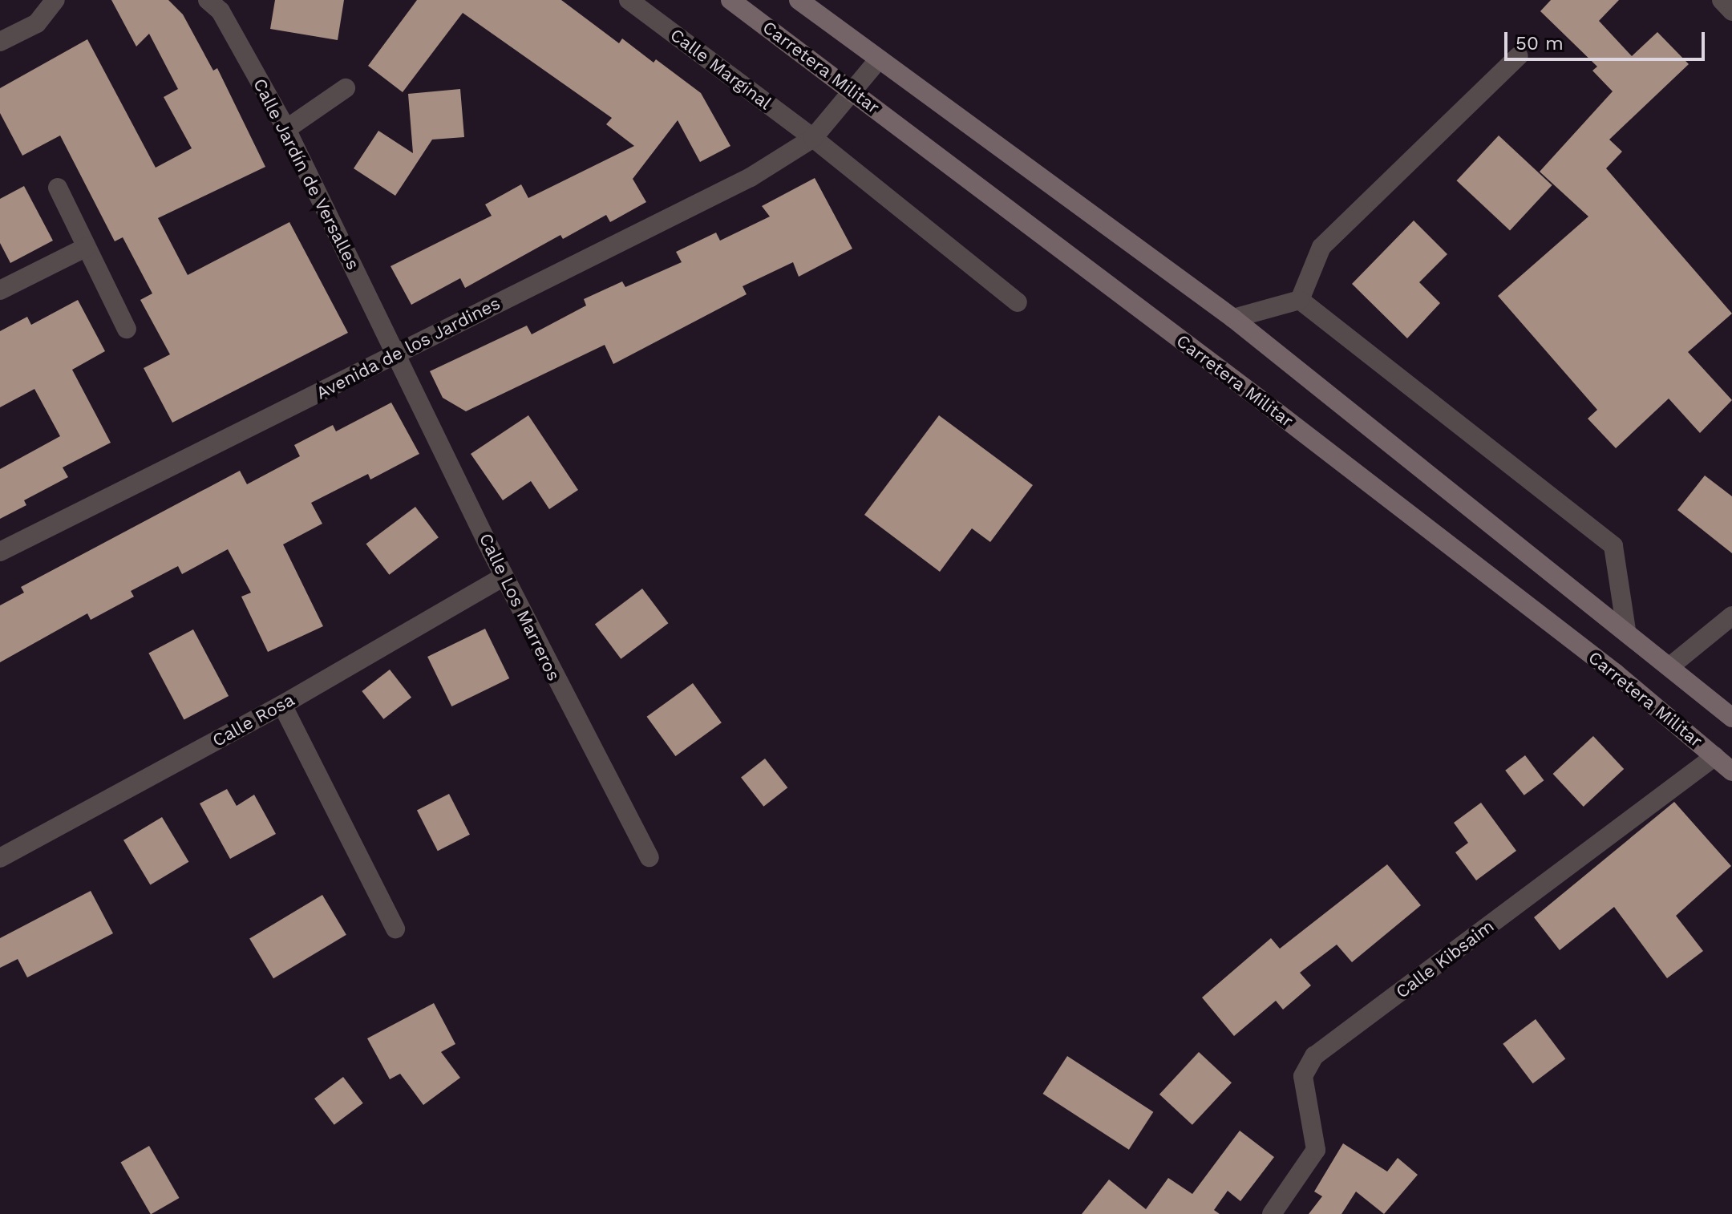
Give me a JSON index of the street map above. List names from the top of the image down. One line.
{"streets":{"main road":["Carretera Militar"],"street":["Calle Marginal","Calle Jardín de Versalles","Avenida de los Jardines","Calle Los Marreros","Calle Rosa","Calle Kibsaim"]},"crossings":[["Carretera Militar","Avenida de los Jardines"],["Carretera Militar","Calle Kibsaim"],["Calle Marginal","Avenida de los Jardines"],["Calle Jardín de Versalles","Avenida de los Jardines"],["Calle Jardín de Versalles","Calle Los Marreros"],["Avenida de los Jardines","Calle Los Marreros"],["Calle Los Marreros","Calle Rosa"]],"scale_bar":"50 m"}
